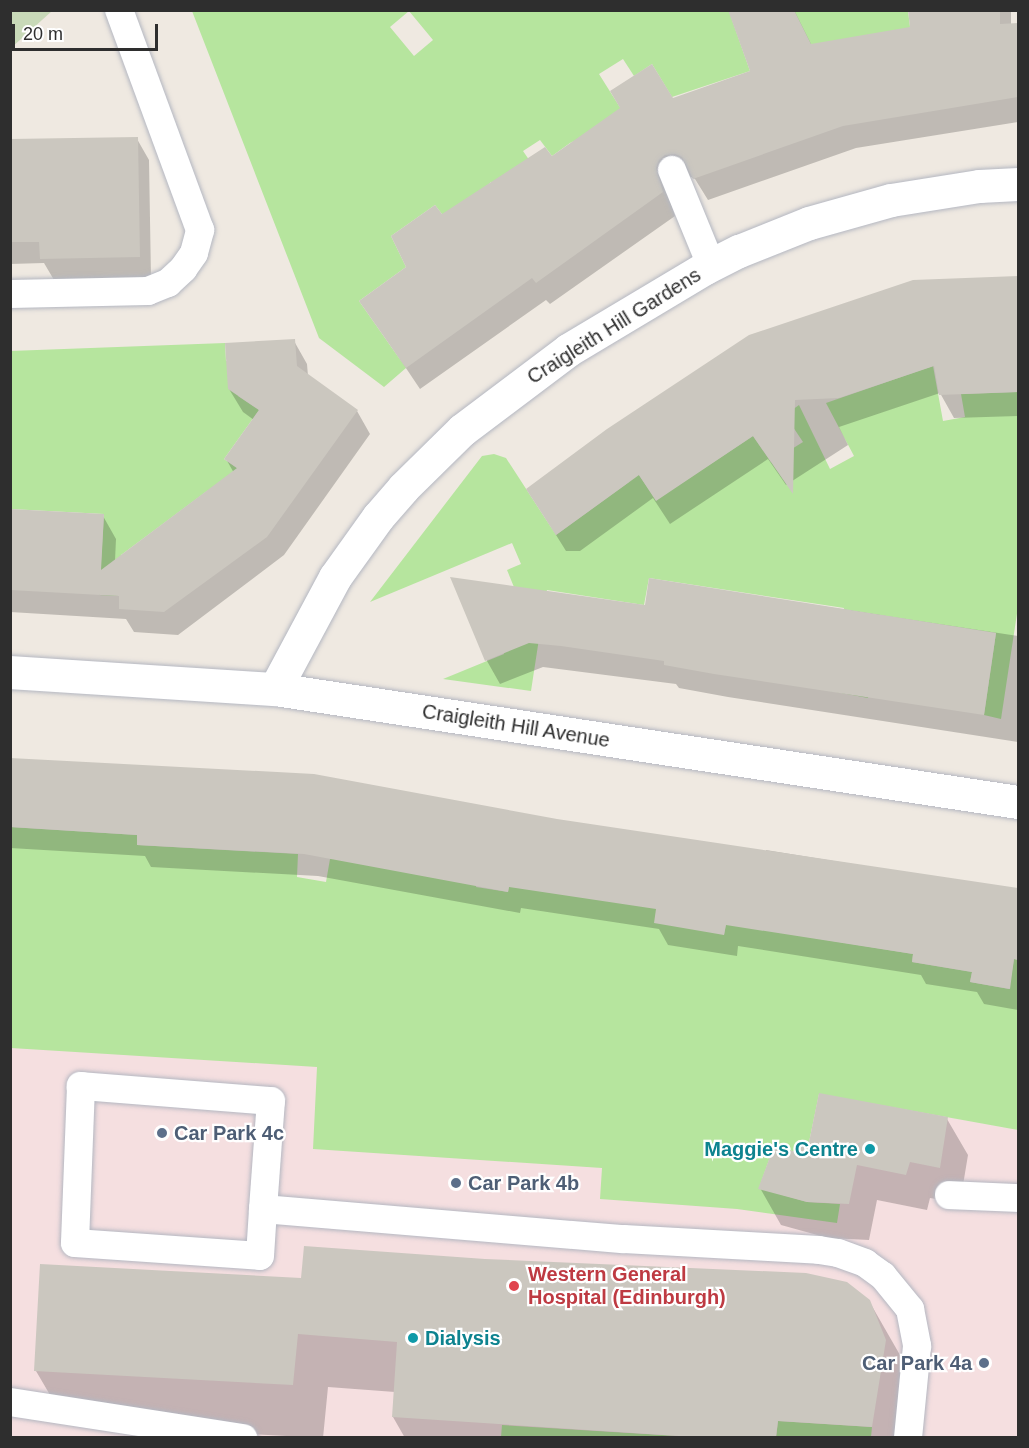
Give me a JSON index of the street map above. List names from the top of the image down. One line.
{"streets":{"street":["Craigleith Hill Gardens","Craigleith Hill Avenue"]},"crossings":[["Craigleith Hill Gardens","Craigleith Hill Avenue"]],"places":["Car Park 4c","Maggie's Centre","Car Park 4b","Western General Hospital (Edinburgh)","Dialysis","Car Park 4a"],"scale_bar":"20 m"}
